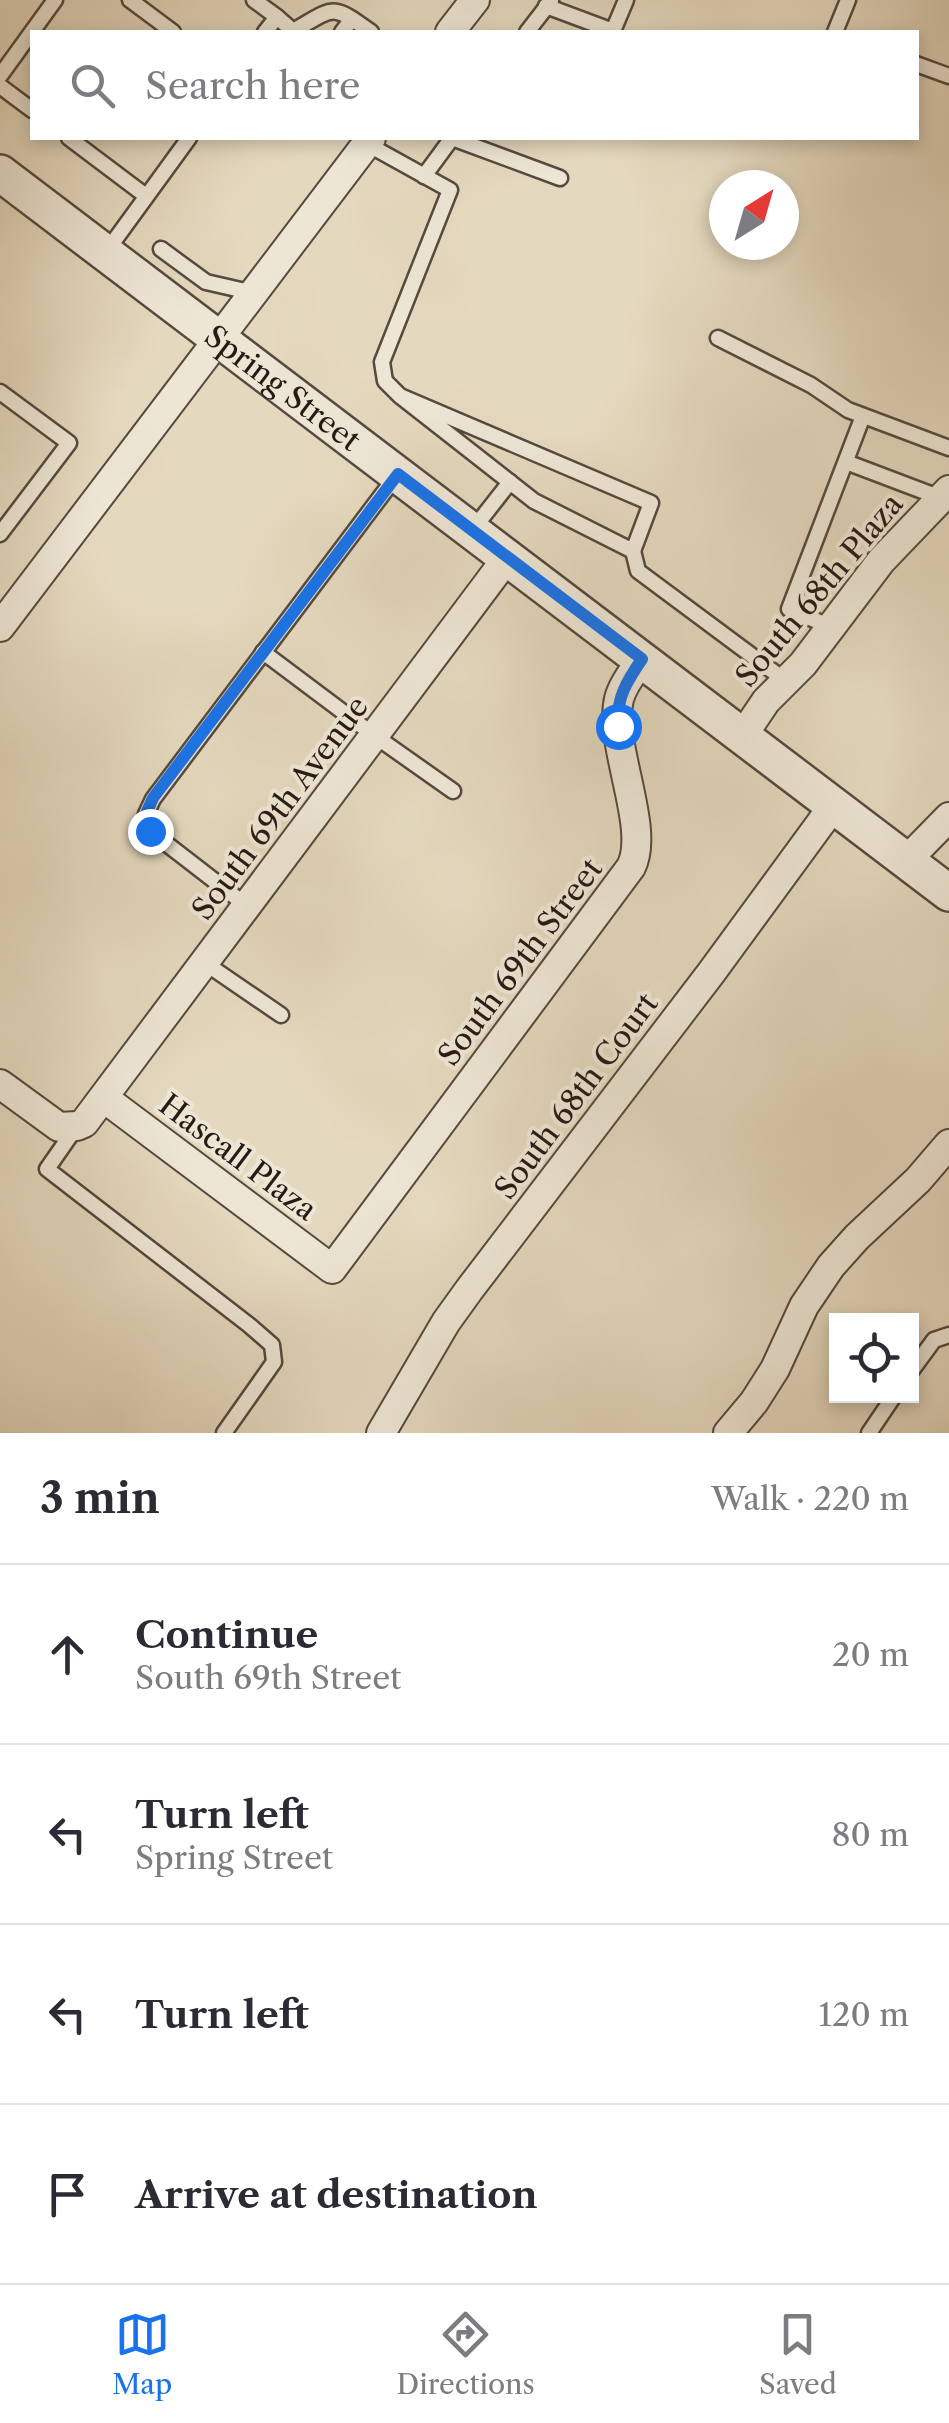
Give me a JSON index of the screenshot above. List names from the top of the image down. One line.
{"streets":{"street":["Spring Street","South 68th Plaza","South 69th Avenue","South 69th Street","South 68th Court","Hascall Plaza"]},"crossings":[["Spring Street","South 68th Plaza"],["Spring Street","South 69th Avenue"],["Spring Street","South 69th Street"],["Spring Street","South 68th Court"],["South 69th Avenue","Hascall Plaza"],["South 69th Street","Hascall Plaza"]],"north":"top right","page":{"search":"Search here","heading":["3 min","Walk · 220 m"],"list":[["Continue","South 69th Street","20 m"],["Turn left","Spring Street","80 m"],["Turn left","120 m"],"Arrive at destination"],"nav":["Map","Directions","Saved"]}}
